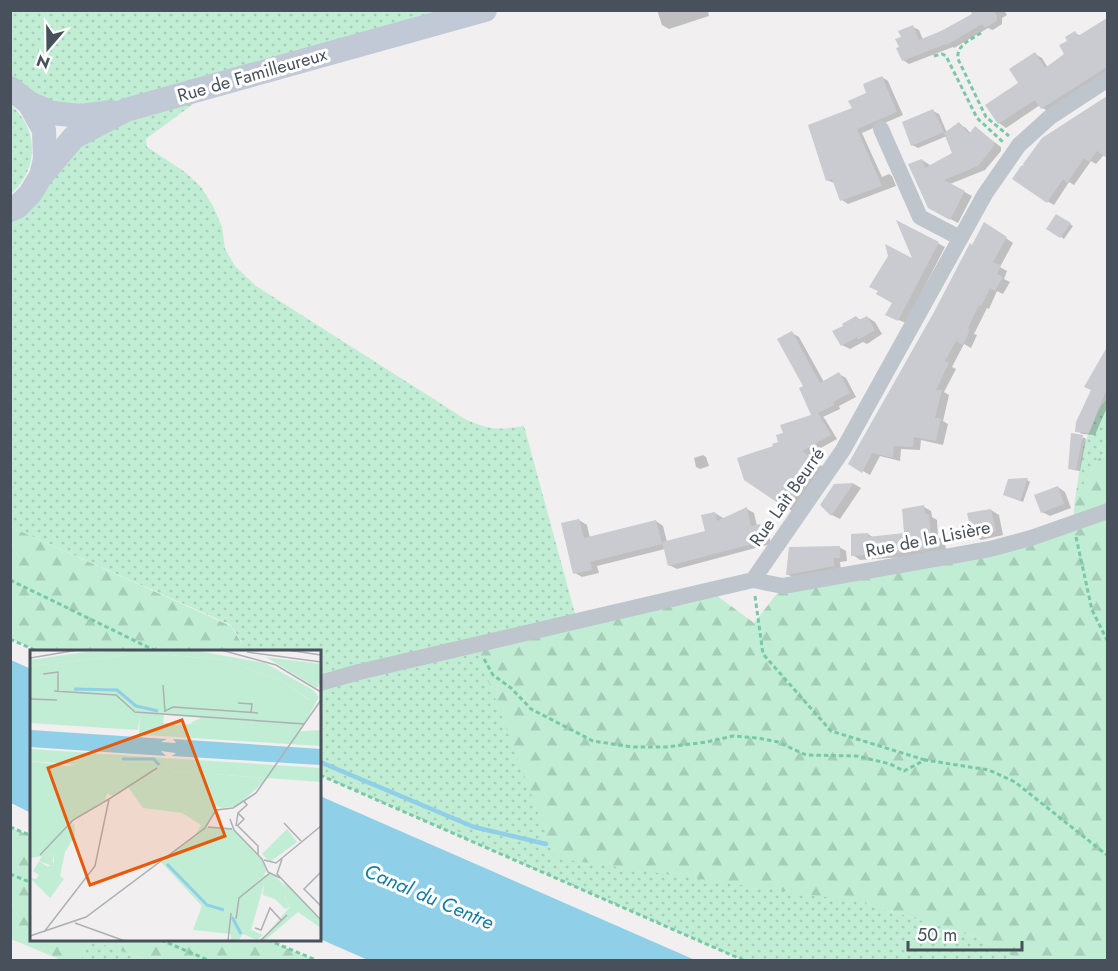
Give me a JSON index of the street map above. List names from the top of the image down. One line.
{"streets":{"street":["Rue de Familleureux","Rue Lait Beurré","Rue de la Lisière"]},"crossings":[["Rue Lait Beurré","Rue de la Lisière"]],"water":["Canal du Centre"],"scale_bar":"50 m","north":"bottom"}
